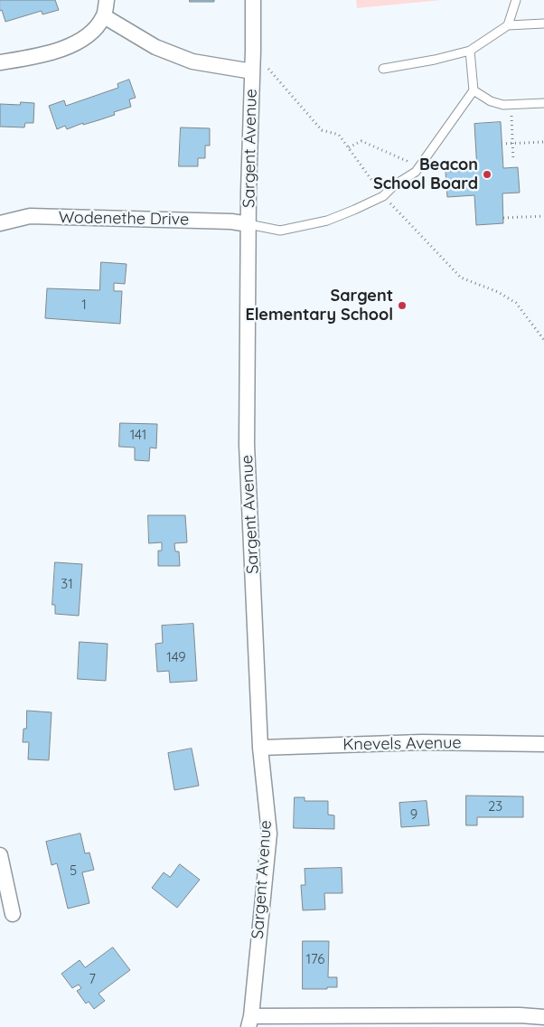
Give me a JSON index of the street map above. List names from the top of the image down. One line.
{"streets":{"street":["Sargent Avenue","Wodenethe Drive","Knevels Avenue"]},"crossings":[["Sargent Avenue","Wodenethe Drive"],["Sargent Avenue","Knevels Avenue"]],"places":["Beacon School Board","Sargent Elementary School"],"house_numbers":["1","141","31","149","23","9","5","176","7"]}
